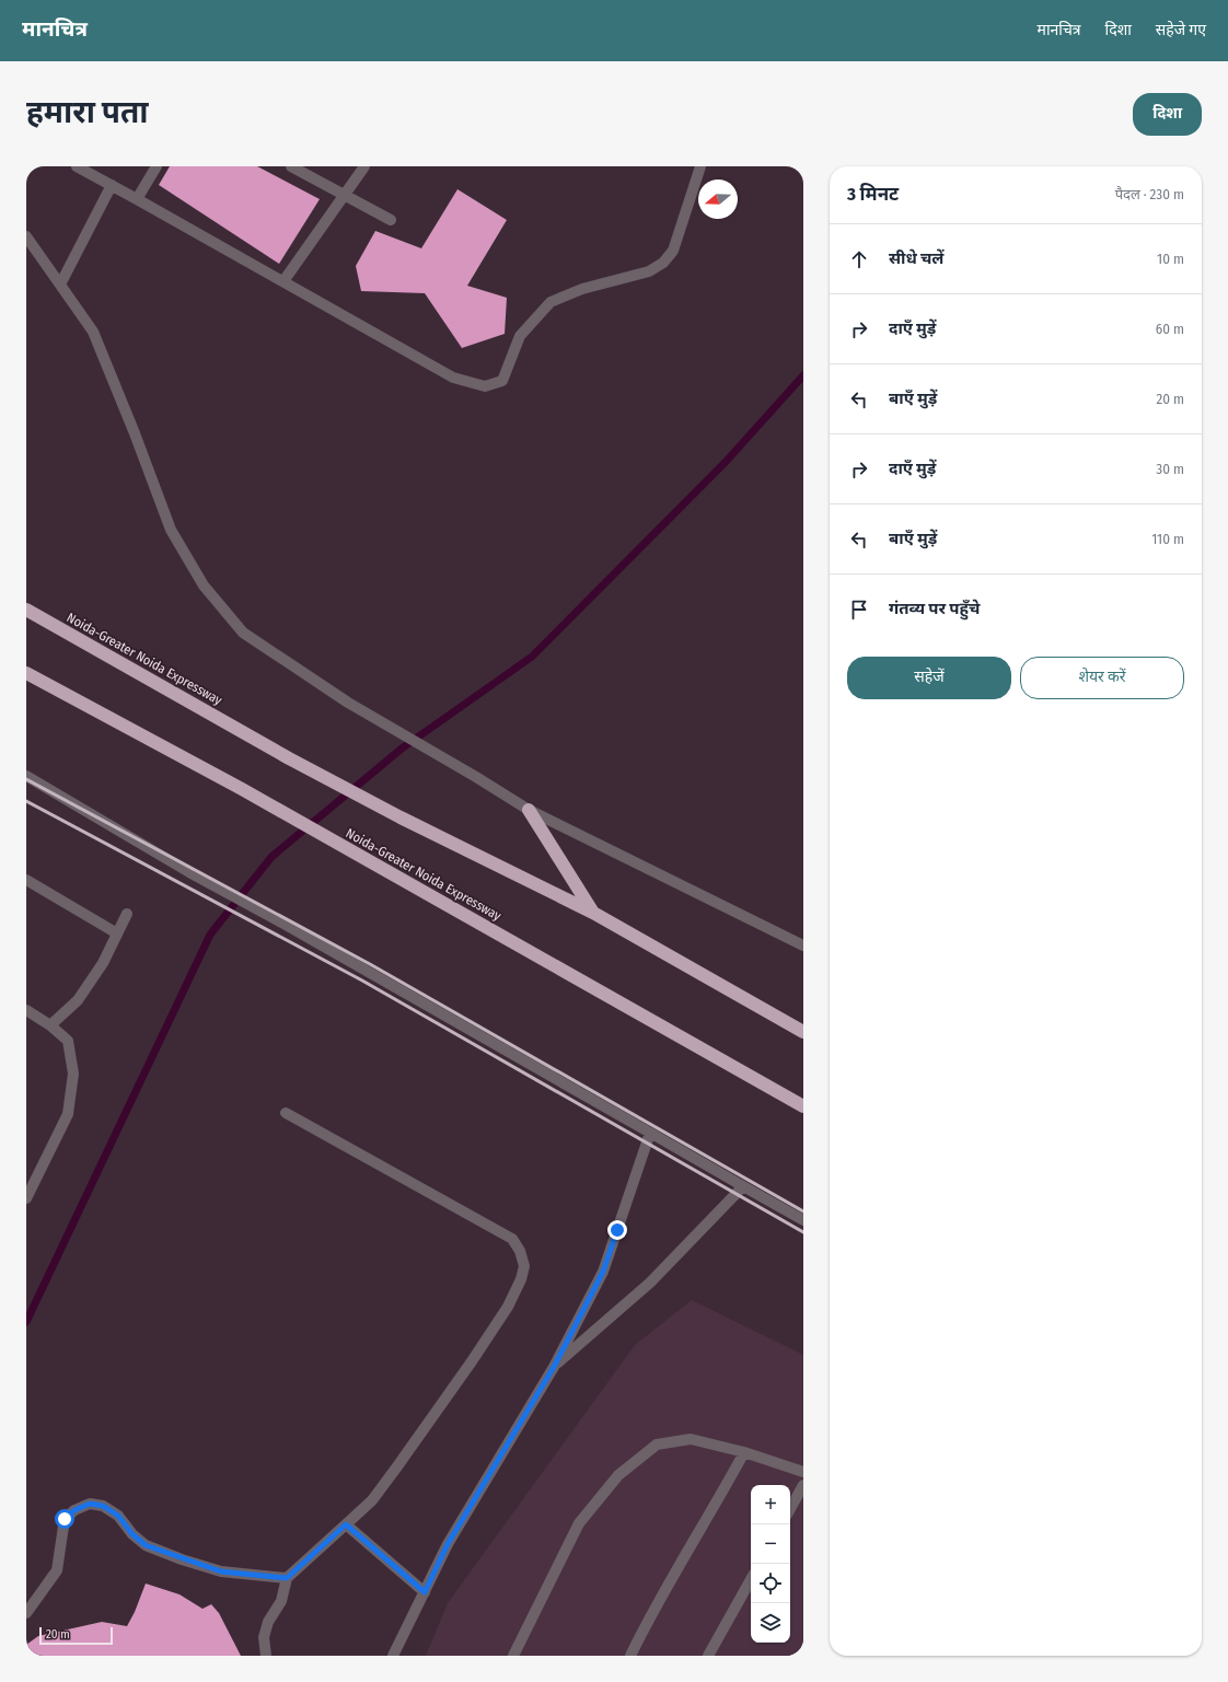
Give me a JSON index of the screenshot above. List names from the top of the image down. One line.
{"streets":{"highway":["Noida-Greater Noida Expressway"]},"scale_bar":"20 m","north":"left","page":{"header":"मानचित्र","nav":["मानचित्र","दिशा","सहेजे गए"],"buttons":["दिशा",["सहेजें","शेयर करें"]],"title":"हमारा पता","heading":["3 मिनट","पैदल · 230 m"],"list":[["सीधे चलें","10 m"],["दाएँ मुड़ें","60 m"],["बाएँ मुड़ें","20 m"],["दाएँ मुड़ें","30 m"],["बाएँ मुड़ें","110 m"],"गंतव्य पर पहुँचे"],"map_buttons":["+","−"],"scale":"20 m"}}
